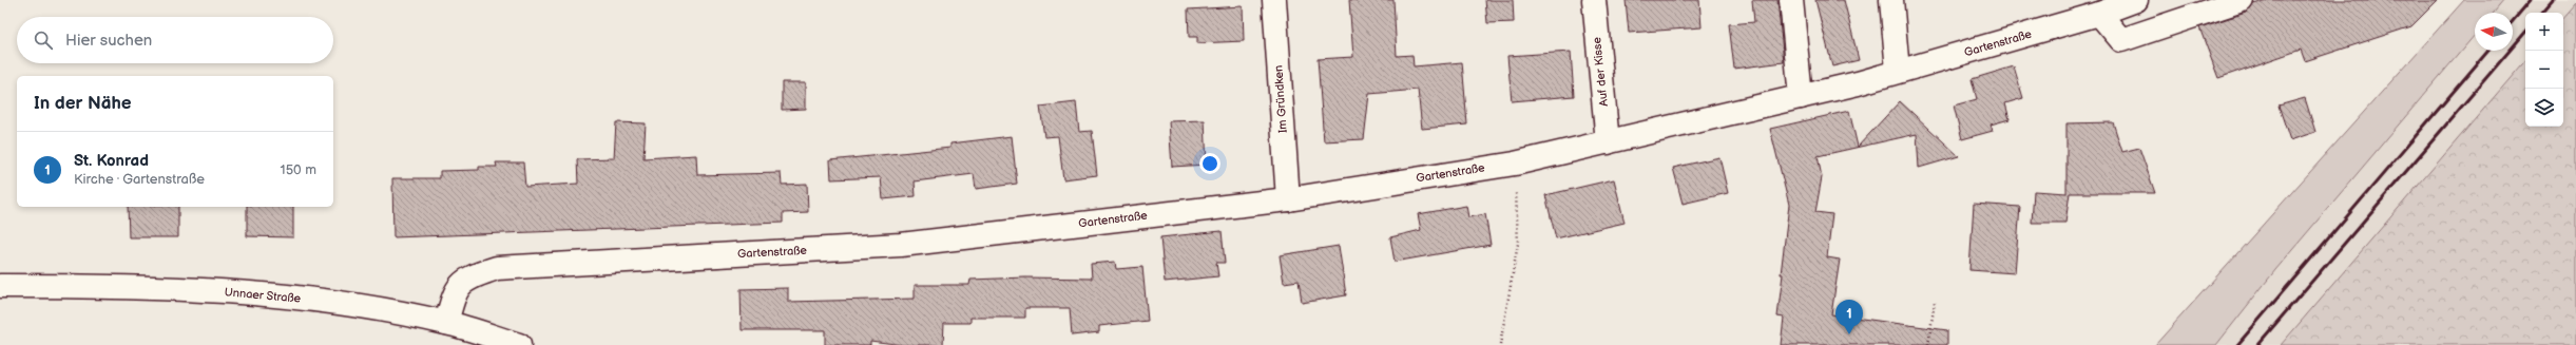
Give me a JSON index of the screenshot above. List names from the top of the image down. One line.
{"streets":{"street":["Gartenstraße","Auf der Kisse","Im Gründken","Unnaer Straße"]},"crossings":[["Gartenstraße","Auf der Kisse"],["Gartenstraße","Im Gründken"],["Gartenstraße","Unnaer Straße"]],"north":"left","page":{"map_buttons":["+","−"],"search":"Hier suchen","heading":"In der Nähe","list":[{"mark":"1","name":"St. Konrad","note":"Kirche · Gartenstraße","value":"150 m"}],"pins":"1"}}
